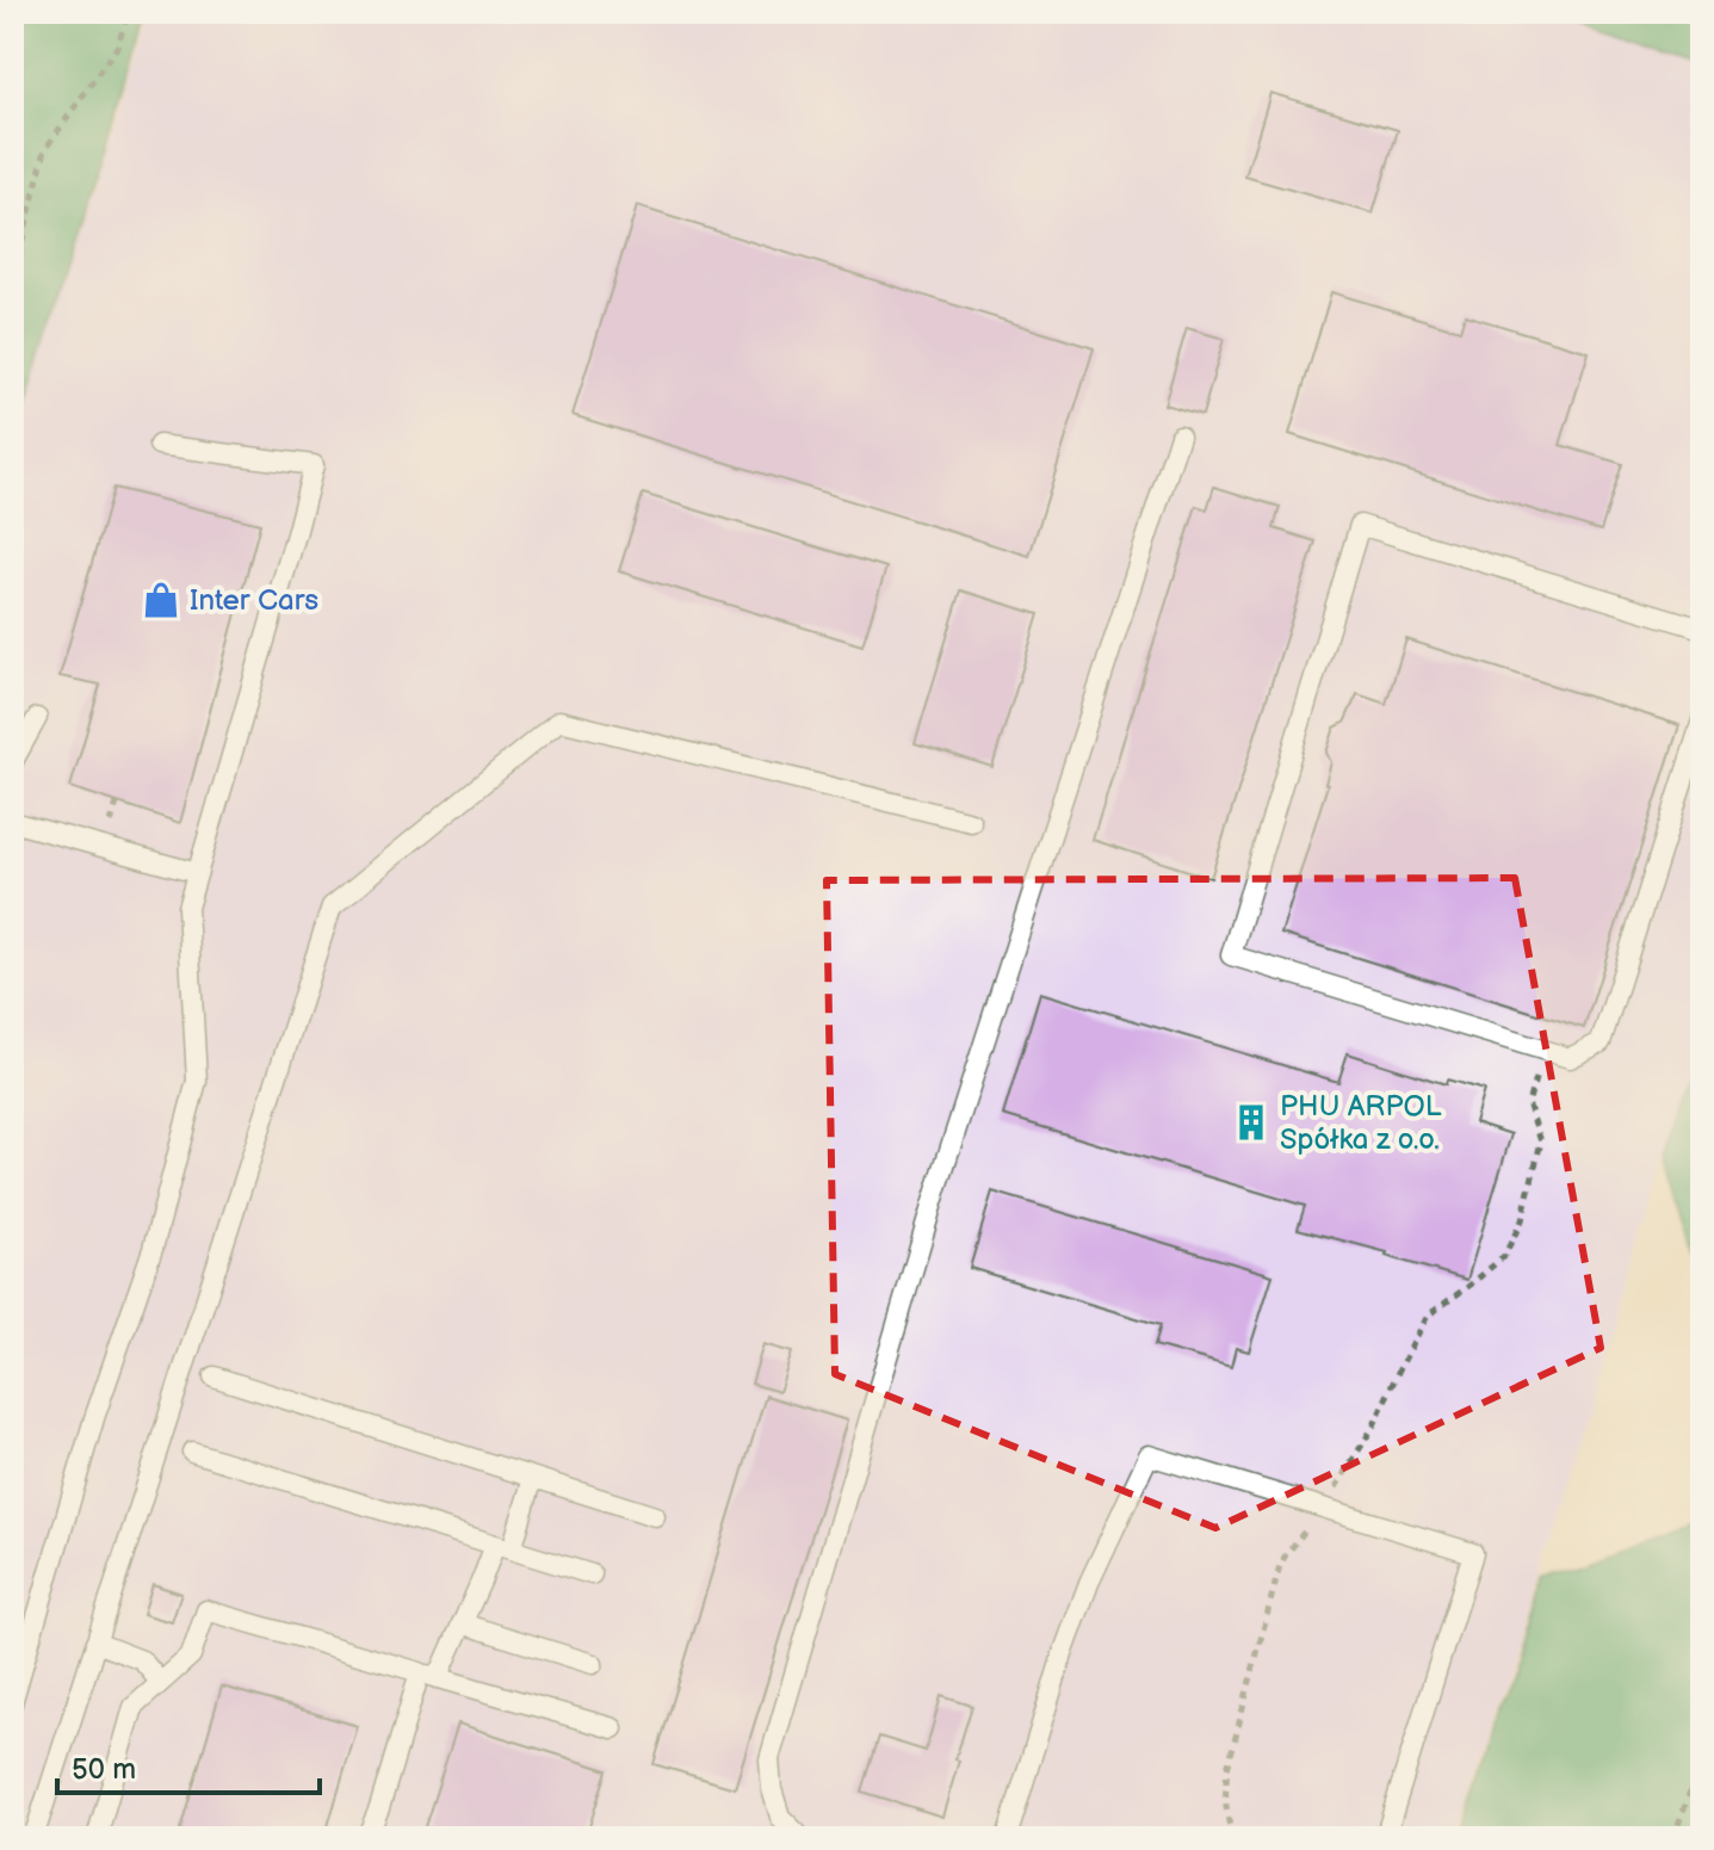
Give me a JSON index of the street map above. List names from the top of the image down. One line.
{"places":{"shop":["Inter Cars"],"building":["PHU ARPOL Spółka z o.o."]},"scale_bar":"50 m"}
